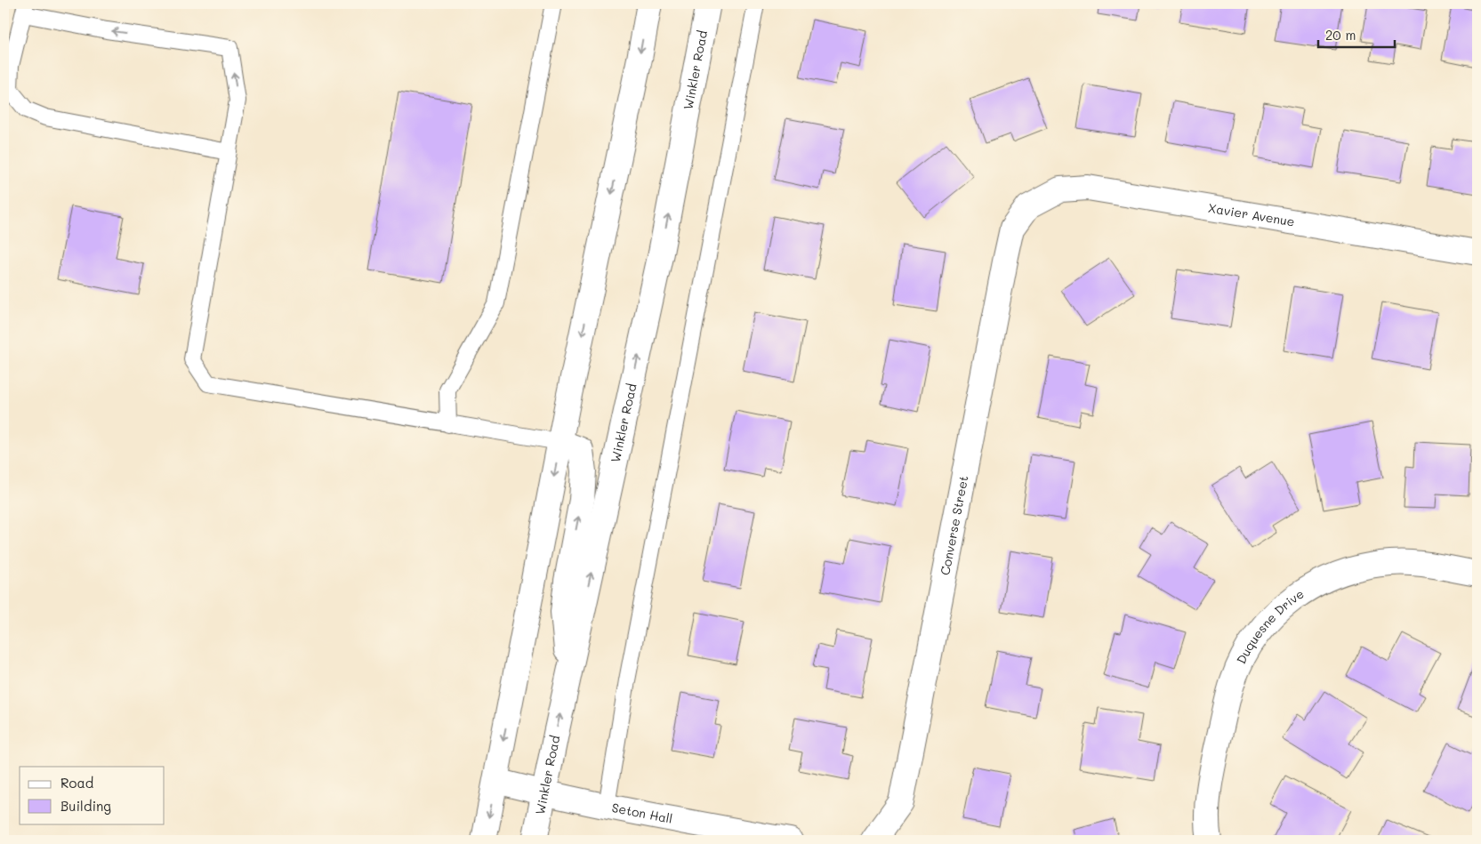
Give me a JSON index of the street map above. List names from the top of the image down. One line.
{"streets":{"street":["Winkler Road","Xavier Avenue","Converse Street","Duquesne Drive","Seton Hall"]},"crossings":[["Winkler Road","Seton Hall"],["Xavier Avenue","Converse Street"]],"legend":["Road","Building"],"scale_bar":"20 m"}
